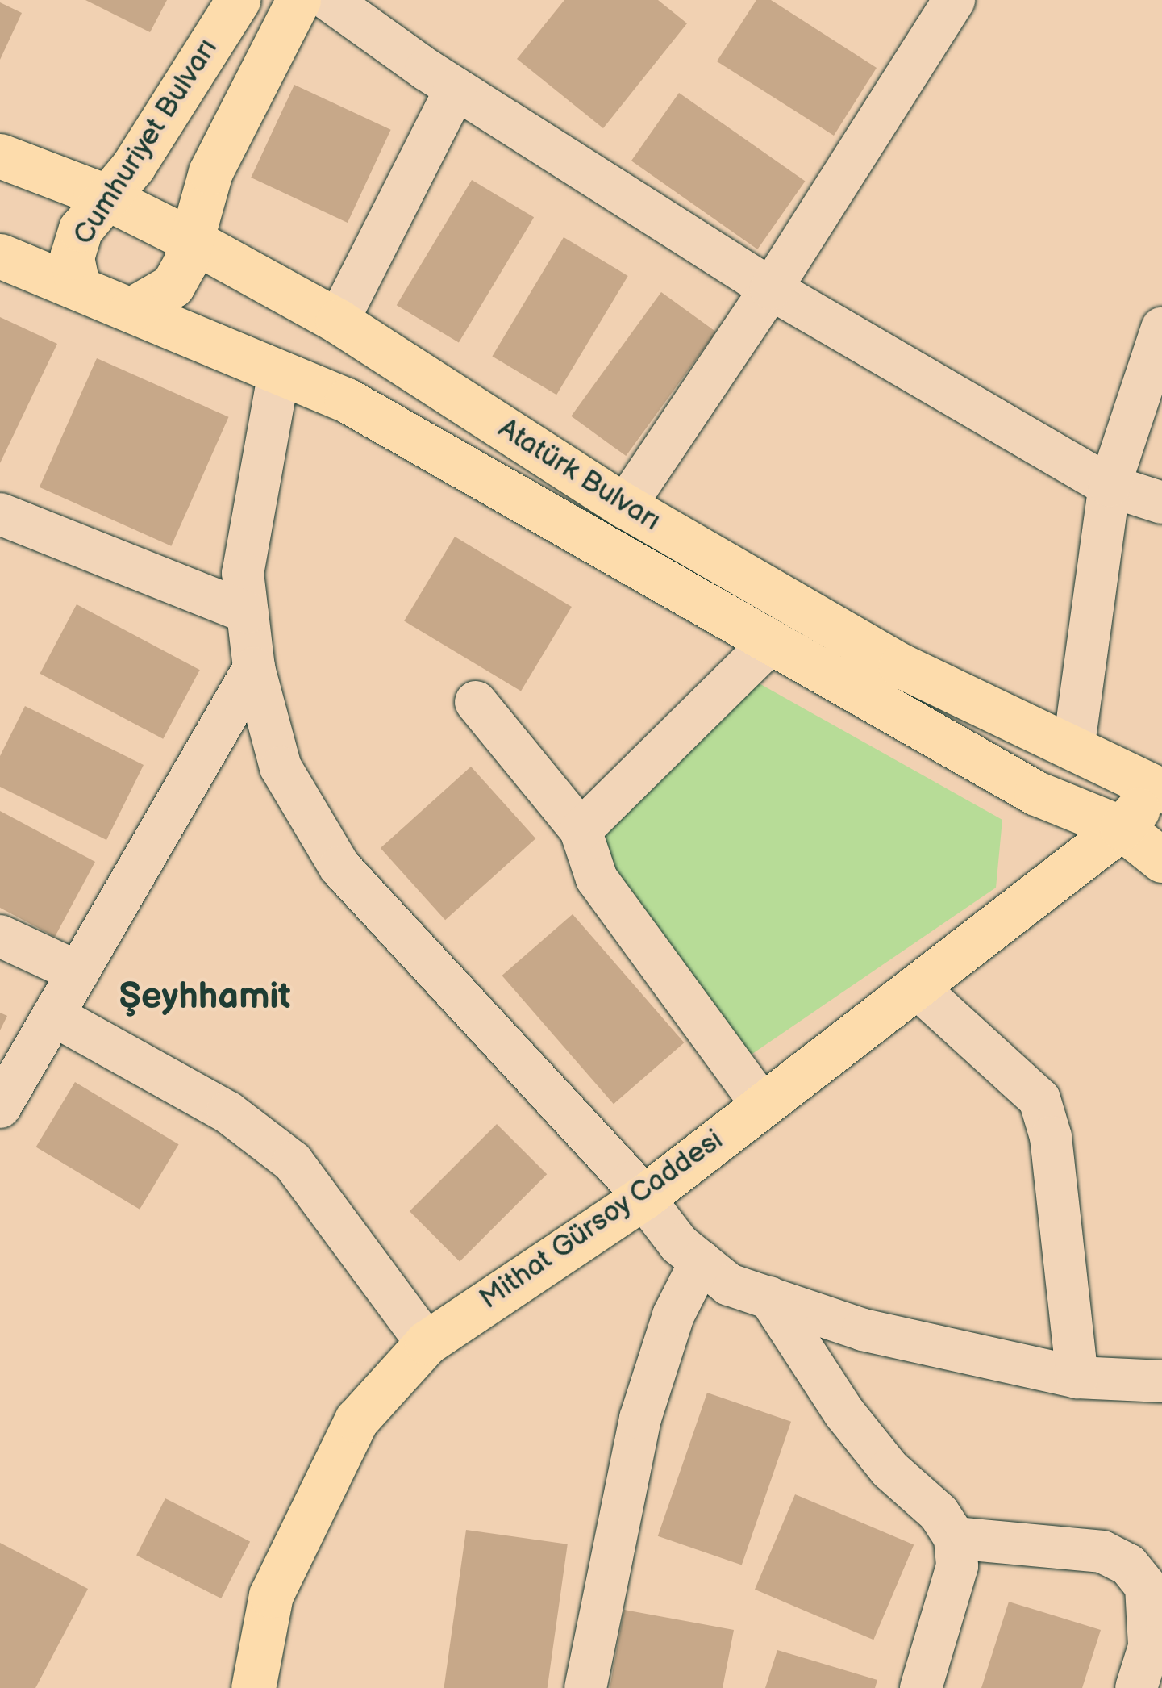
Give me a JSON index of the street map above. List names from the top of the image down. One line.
{"streets":{"main road":["Cumhuriyet Bulvarı","Atatürk Bulvarı","Mithat Gürsoy Caddesi"]},"crossings":[["Cumhuriyet Bulvarı","Atatürk Bulvarı"],["Atatürk Bulvarı","Mithat Gürsoy Caddesi"]],"districts":["Şeyhhamit"]}
